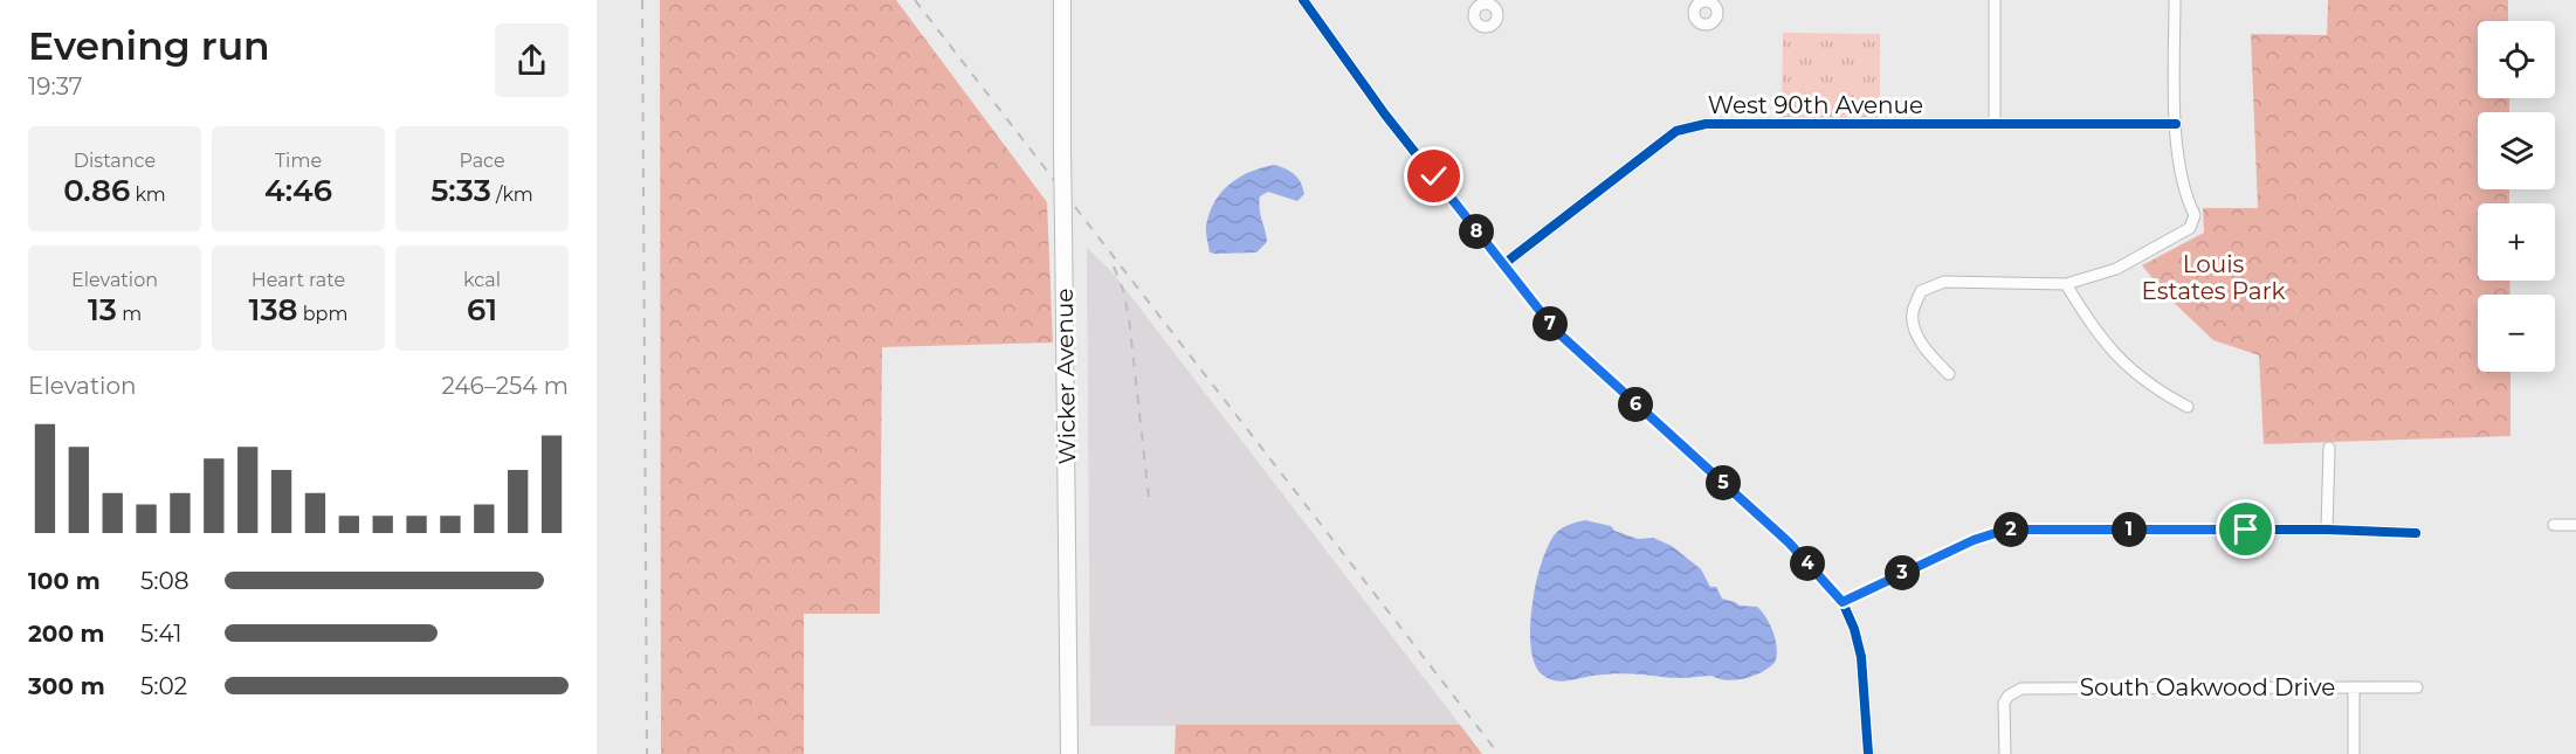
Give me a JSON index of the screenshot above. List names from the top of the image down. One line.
{"streets":{"highway":["Wicker Avenue"],"street":["West 90th Avenue","South Oakwood Drive"]},"parks":["Louis Estates Park"],"page":{"heading":["Evening run","19:37"],"map_buttons":["+","−"],"stats":[["Distance","0.86 km"],["Time","4:46"],["Pace","5:33 /km"],["Elevation","13 m"],["Heart rate","138 bpm"],["kcal","61"]],"pins":["8","7","6","5","1","2","4","3"],"chart":["Elevation","246–254 m"],"list":[{"name":"100 m","note":"5:08"},{"name":"200 m","note":"5:41"},{"name":"300 m","note":"5:02"}]}}
